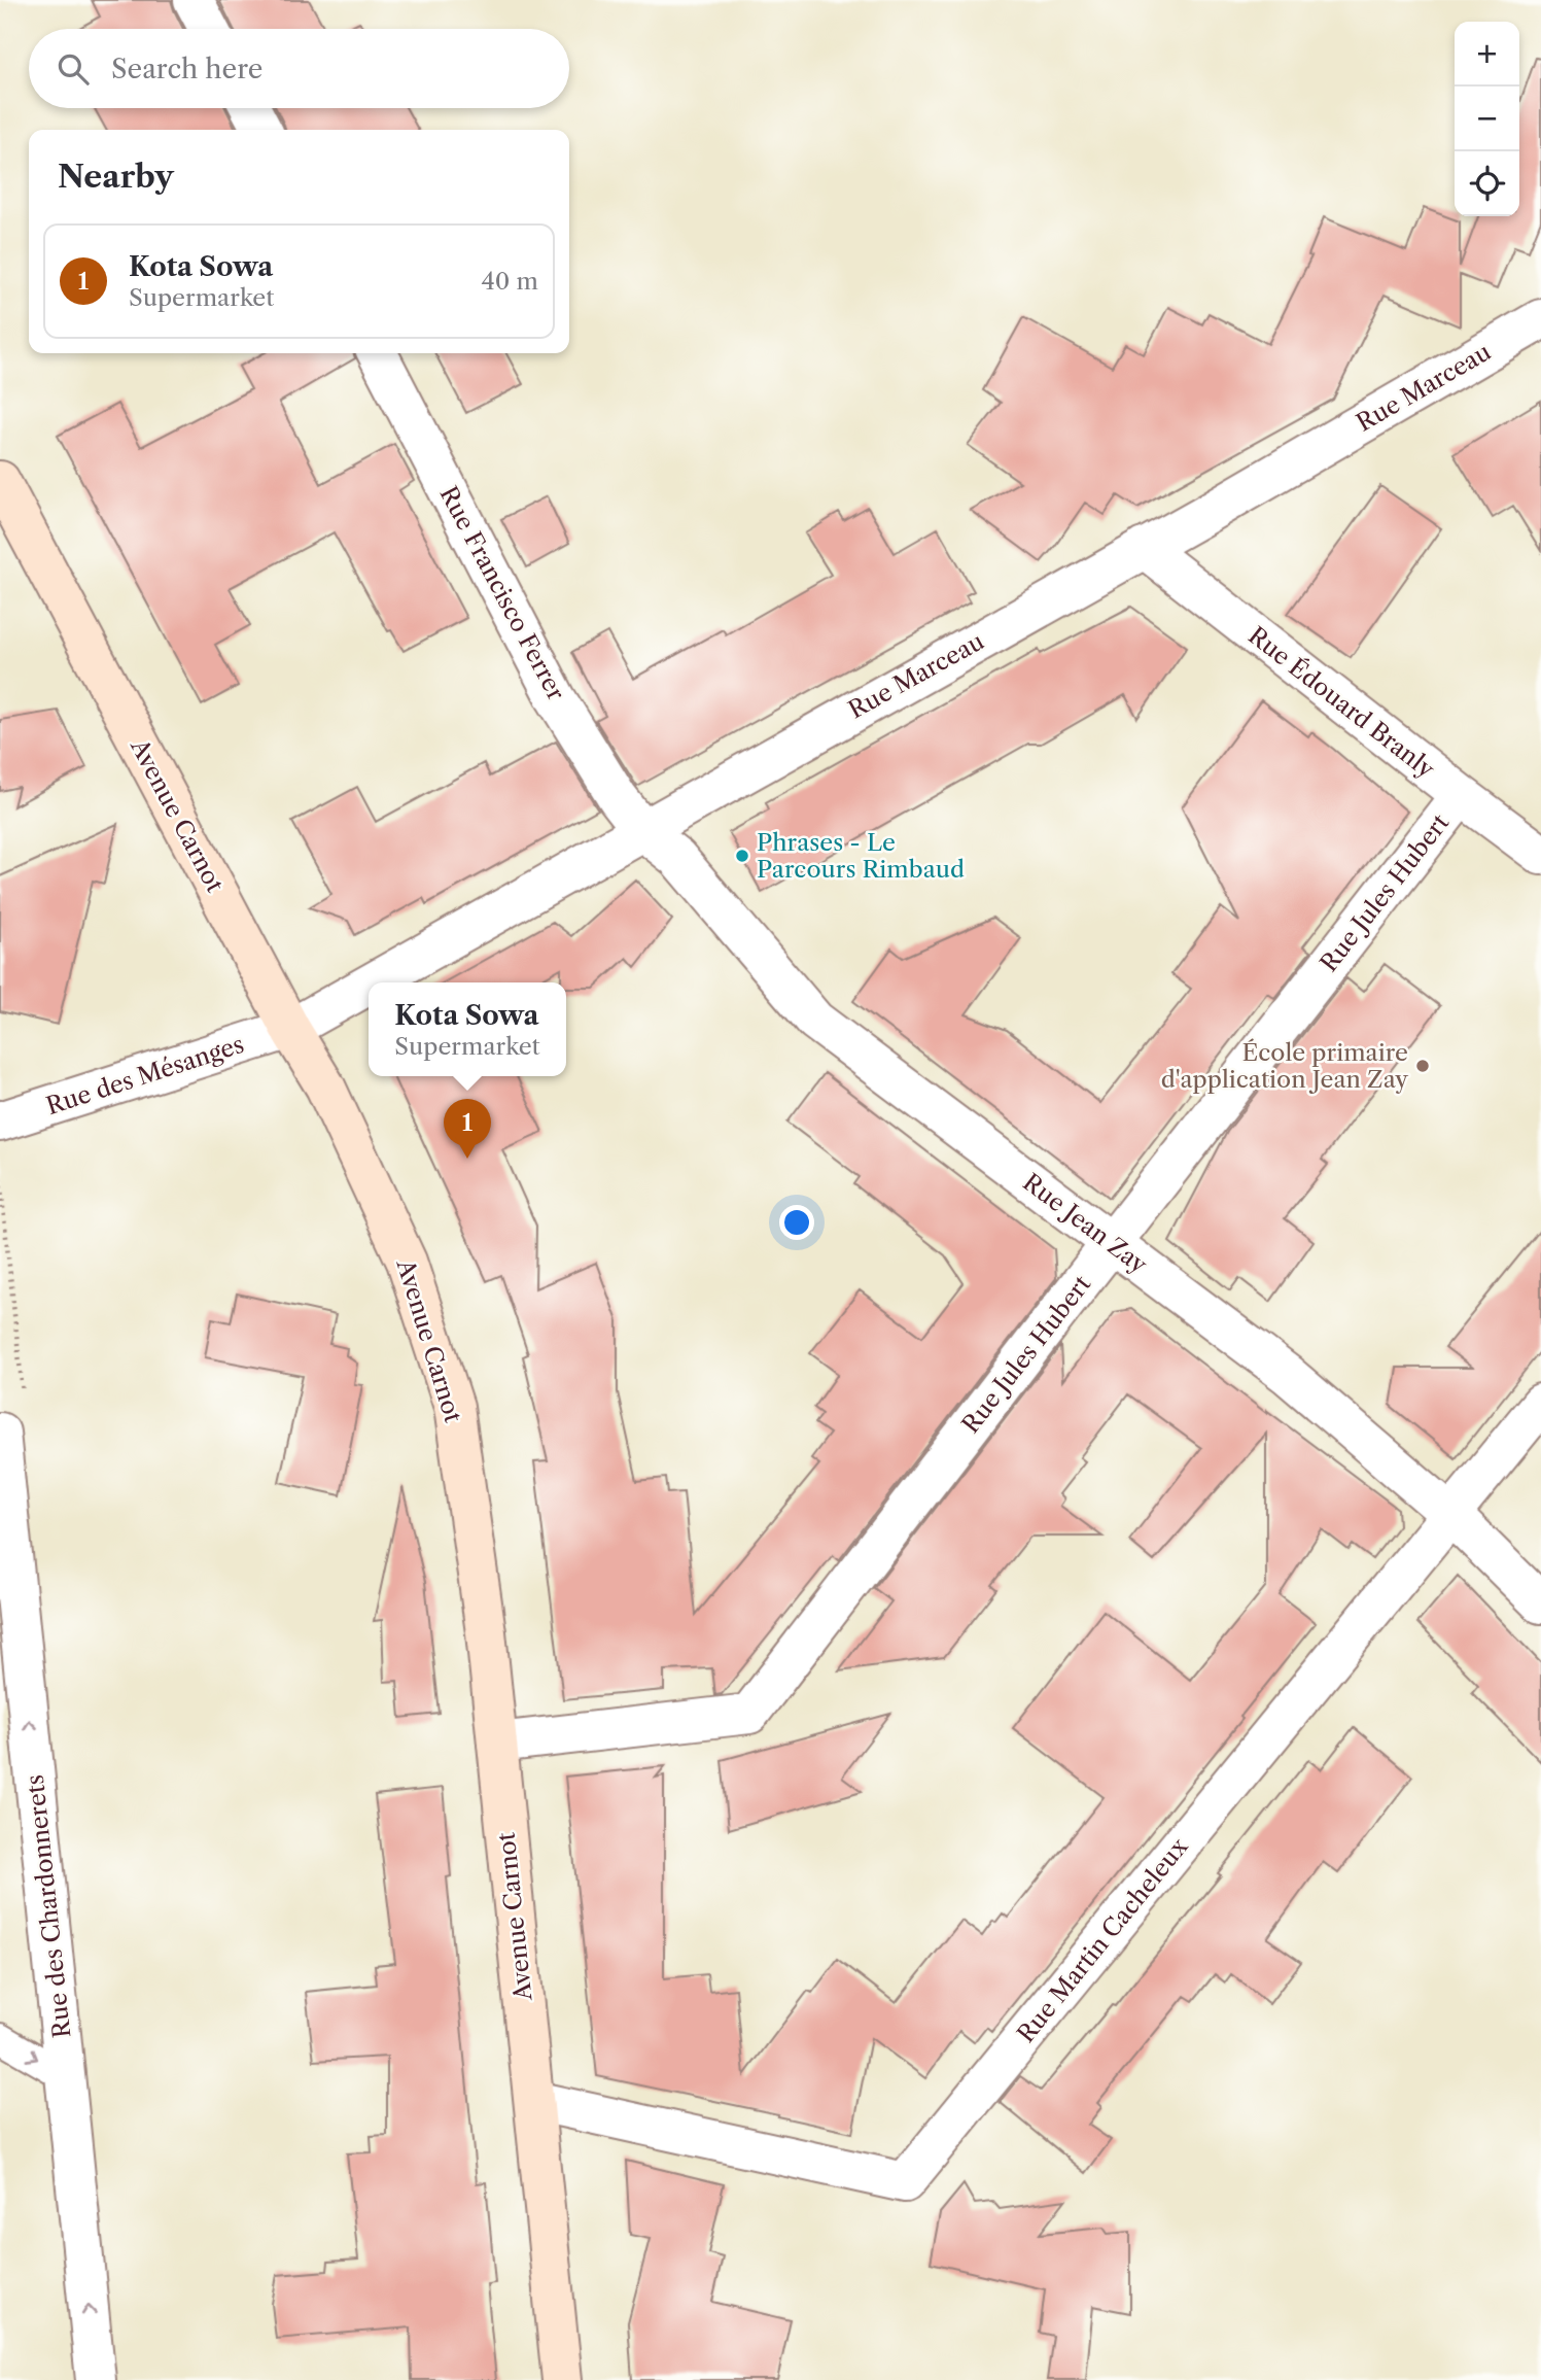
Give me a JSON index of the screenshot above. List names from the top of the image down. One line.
{"streets":{"main road":["Avenue Carnot"],"street":["Rue Marceau","Rue Francisco Ferrer","Rue Édouard Branly","Rue Jules Hubert","Rue des Mésanges","Rue Jean Zay","Rue des Chardonnerets","Rue Martin Cacheleux"]},"crossings":[["Rue Marceau","Rue Francisco Ferrer"],["Rue Marceau","Rue Édouard Branly"],["Rue Marceau","Avenue Carnot"],["Rue Marceau","Rue des Mésanges"],["Rue Marceau","Rue Jean Zay"],["Rue Francisco Ferrer","Rue Jean Zay"],["Rue Édouard Branly","Rue Jules Hubert"],["Avenue Carnot","Rue Jules Hubert"],["Avenue Carnot","Rue des Mésanges"],["Avenue Carnot","Rue Martin Cacheleux"],["Rue Jules Hubert","Rue Jean Zay"],["Rue Jean Zay","Rue Martin Cacheleux"]],"one_way":["Rue des Chardonnerets"],"places":["Phrases - Le Parcours Rimbaud","École primaire d'application Jean Zay"],"page":{"map_buttons":["+","−"],"search":"Search here","heading":"Nearby","list":[{"mark":"1","name":"Kota Sowa","note":"Supermarket","value":"40 m"}],"popup":["Kota Sowa","Supermarket"],"pins":"1"}}
